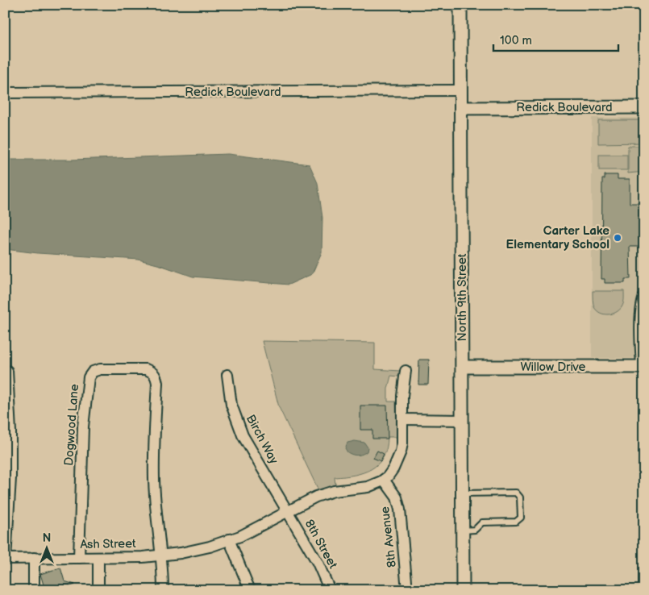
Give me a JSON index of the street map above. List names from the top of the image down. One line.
{"streets":{"street":["Redick Boulevard","North 9th Street","Willow Drive","Dogwood Lane","Birch Way","8th Avenue","Ash Street","8th Street"]},"crossings":[["Redick Boulevard","North 9th Street"],["North 9th Street","Willow Drive"],["Dogwood Lane","Ash Street"],["Birch Way","Ash Street"],["Birch Way","8th Street"],["8th Avenue","Ash Street"],["Ash Street","8th Street"]],"places":["Carter Lake Elementary School"],"scale_bar":"100 m","north":"top"}
